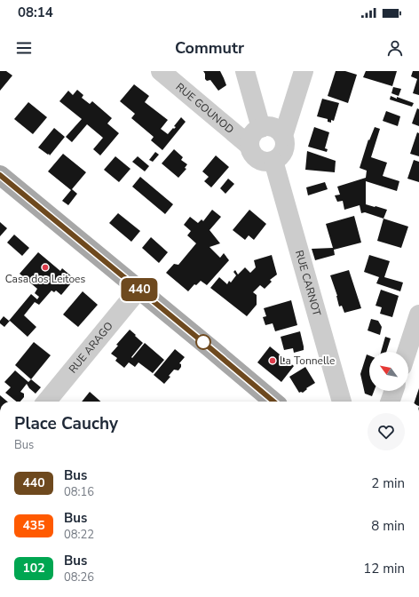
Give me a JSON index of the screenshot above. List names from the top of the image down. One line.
{"streets":{"street":["RUE GOUNOD","RUE CARNOT","RUE ARAGO"]},"crossings":[["RUE GOUNOD","RUE CARNOT"]],"places":["Casa dos Leitoes","La Tonnelle"],"lines":["bus line 440"],"north":"top left","page":{"status":"08:14","header":"Commutr","on_map":"440","heading":["Place Cauchy","Bus"],"list":[{"mark":"440","name":"Bus","note":"08:16","value":"2 min"},{"mark":"435","name":"Bus","note":"08:22","value":"8 min"},{"mark":"102","name":"Bus","note":"08:26","value":"12 min"}]}}
